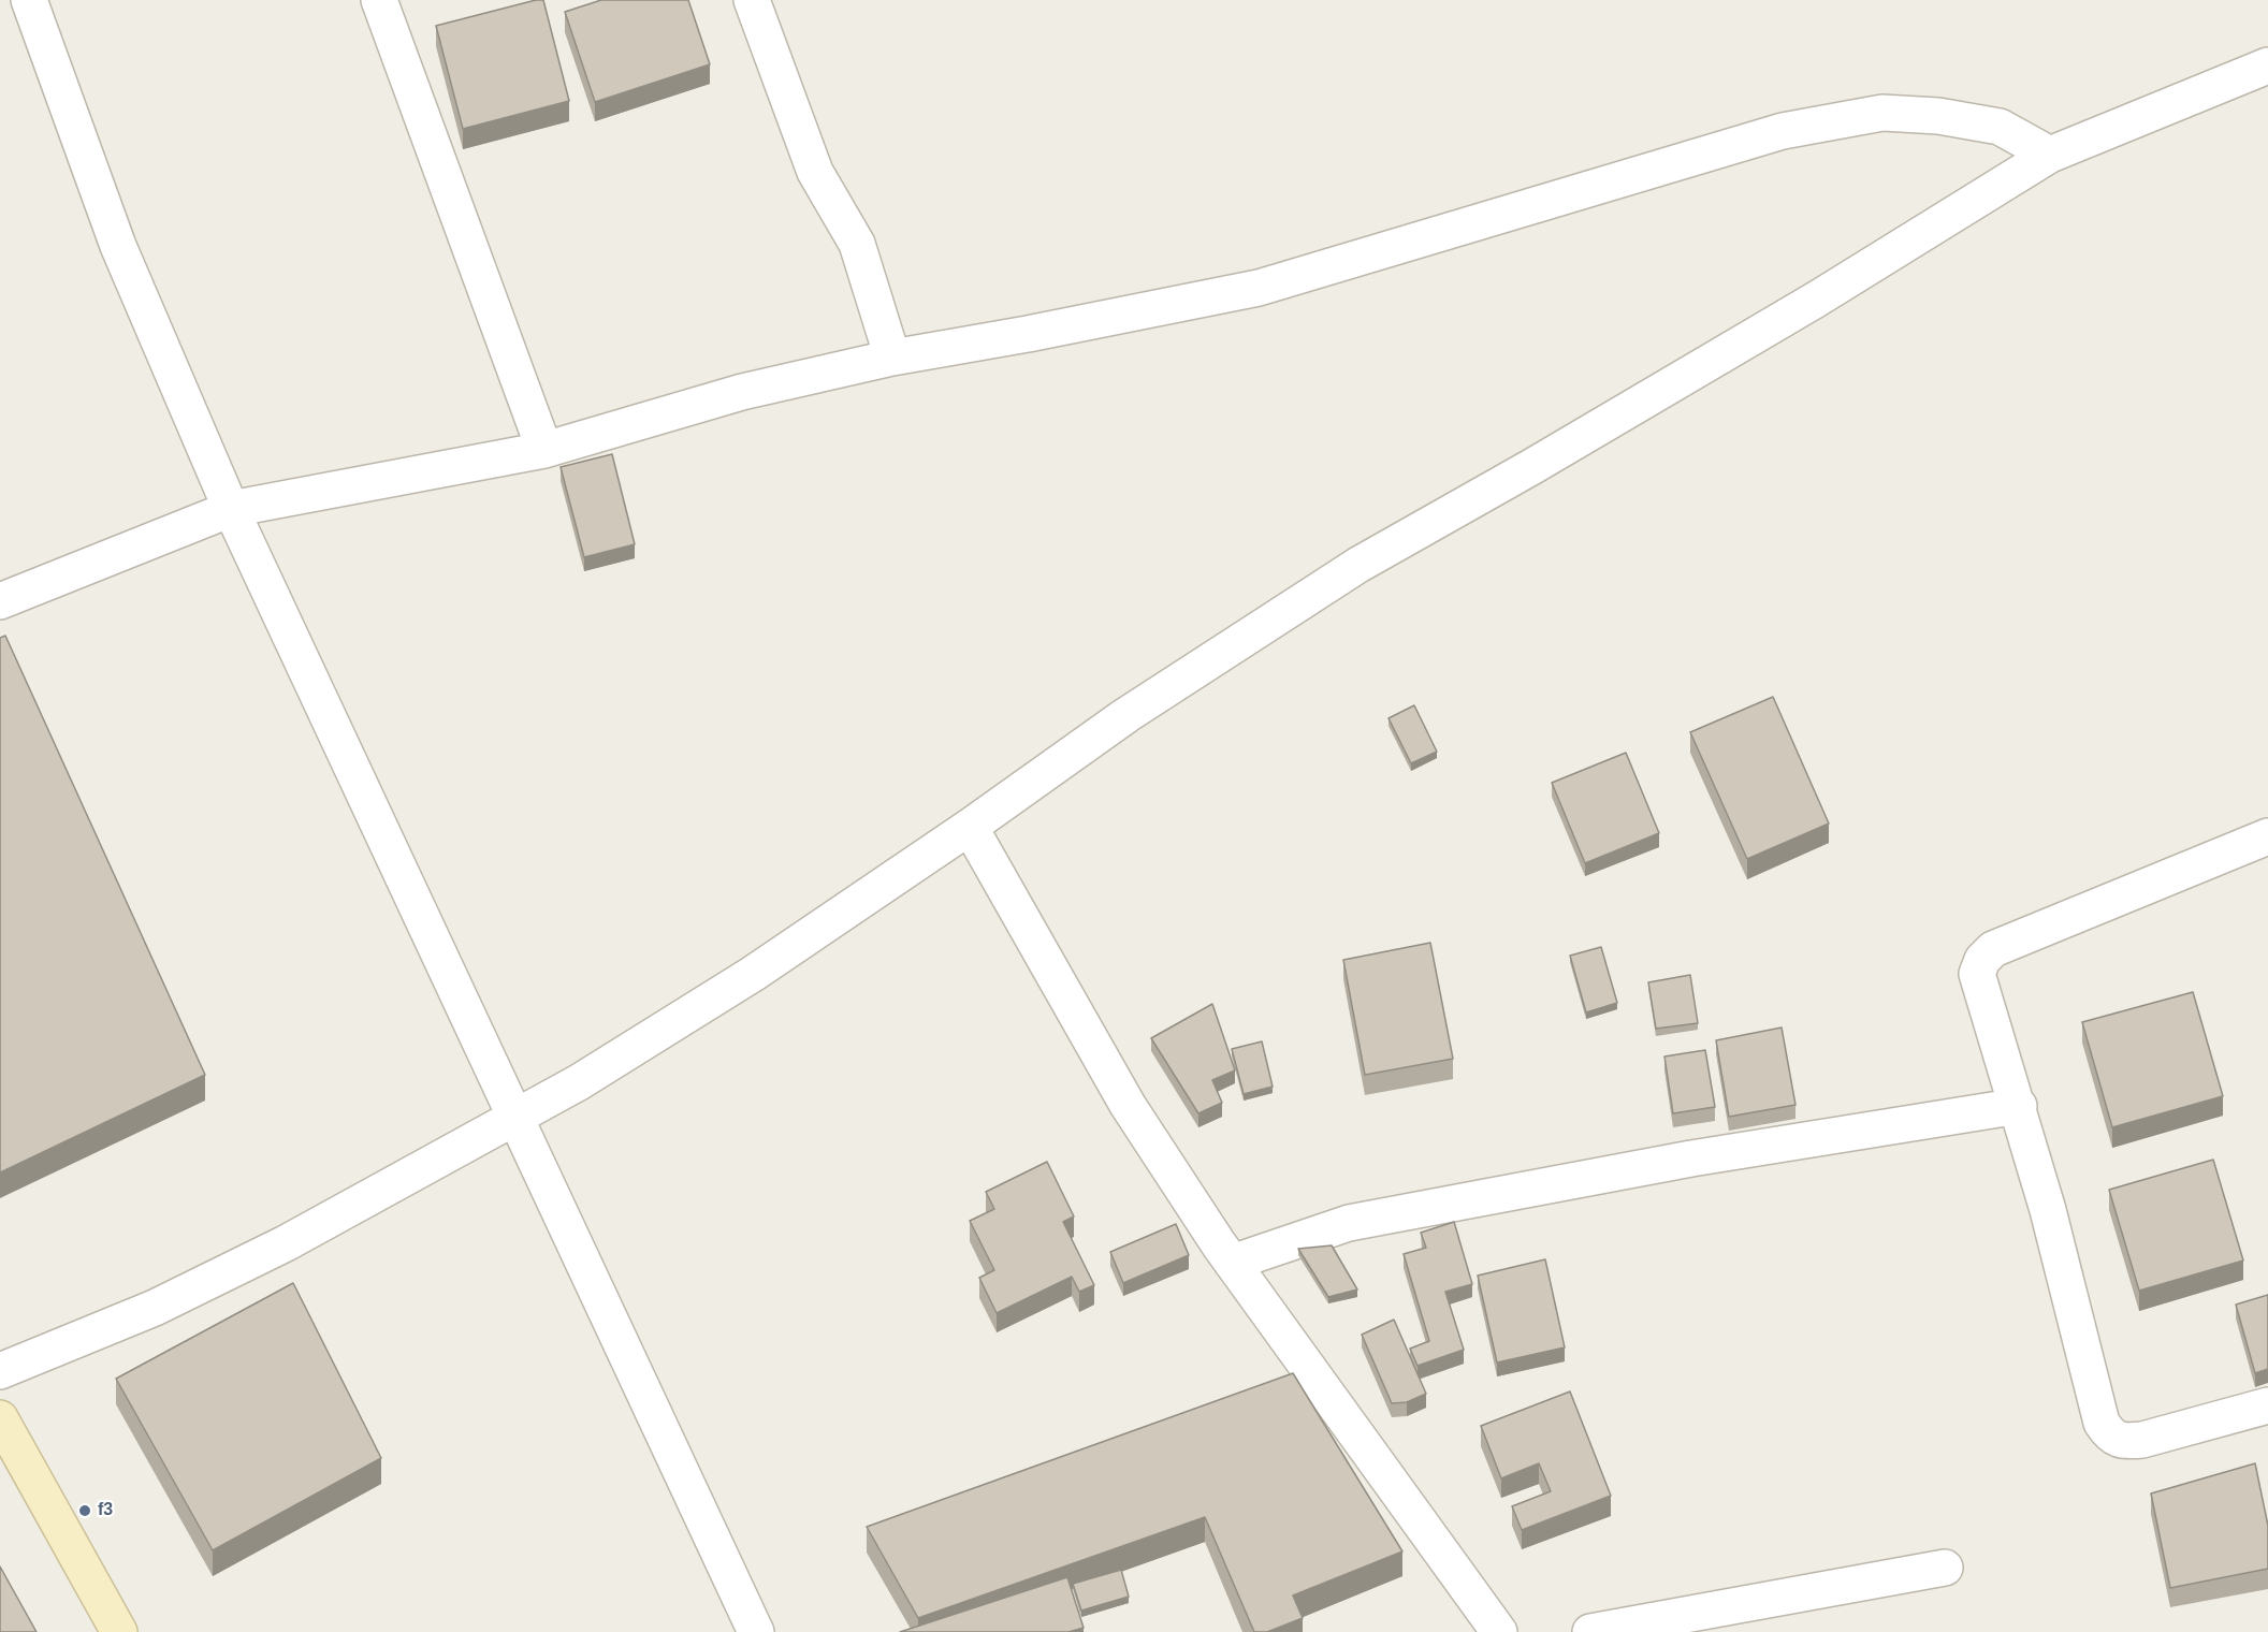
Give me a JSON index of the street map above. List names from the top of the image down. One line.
{"places":["f3"]}
